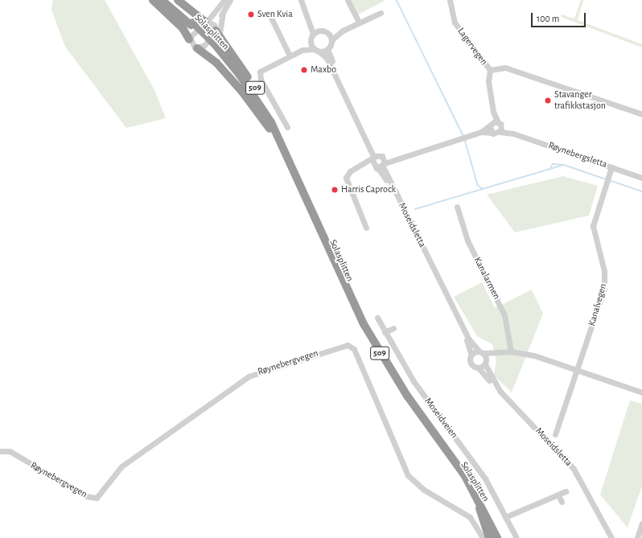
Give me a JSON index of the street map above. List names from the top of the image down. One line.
{"streets":{"highway":["Solasplitten","509"],"street":["Lagervegen","Røynebergsletta","Moseidsletta","Kanalarmen","Kanalvegen","Røynebergvegen","Moseidveien"]},"crossings":[["Solasplitten","509"],["Lagervegen","Røynebergsletta"],["Røynebergsletta","Kanalvegen"]],"places":["Sven Kvia","Maxbo","Stavanger trafikkstasjon","Harris Caprock"],"scale_bar":"100 m"}
